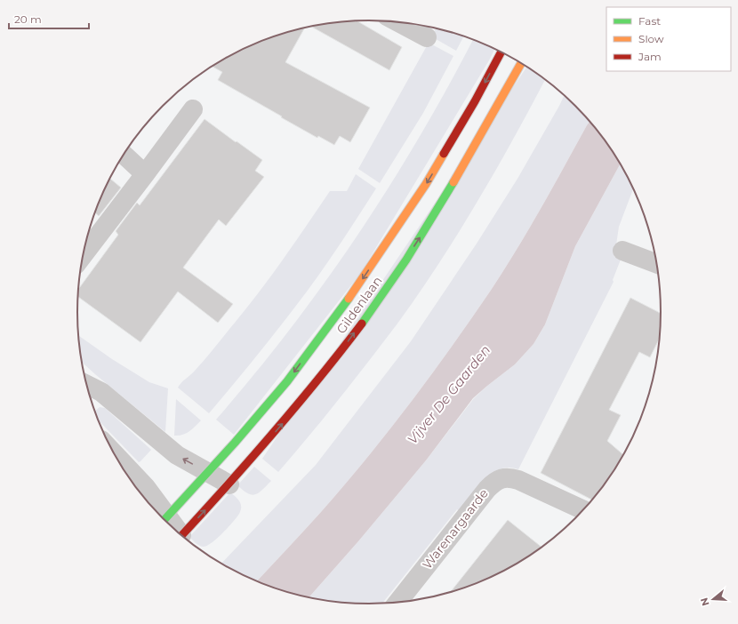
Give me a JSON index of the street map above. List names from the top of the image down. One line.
{"streets":{"street":["Gildenlaan","Warenargaarde"]},"water":["Vijver De Gaarden"],"legend":["Fast","Slow","Jam"],"scale_bar":"20 m","north":"left"}
